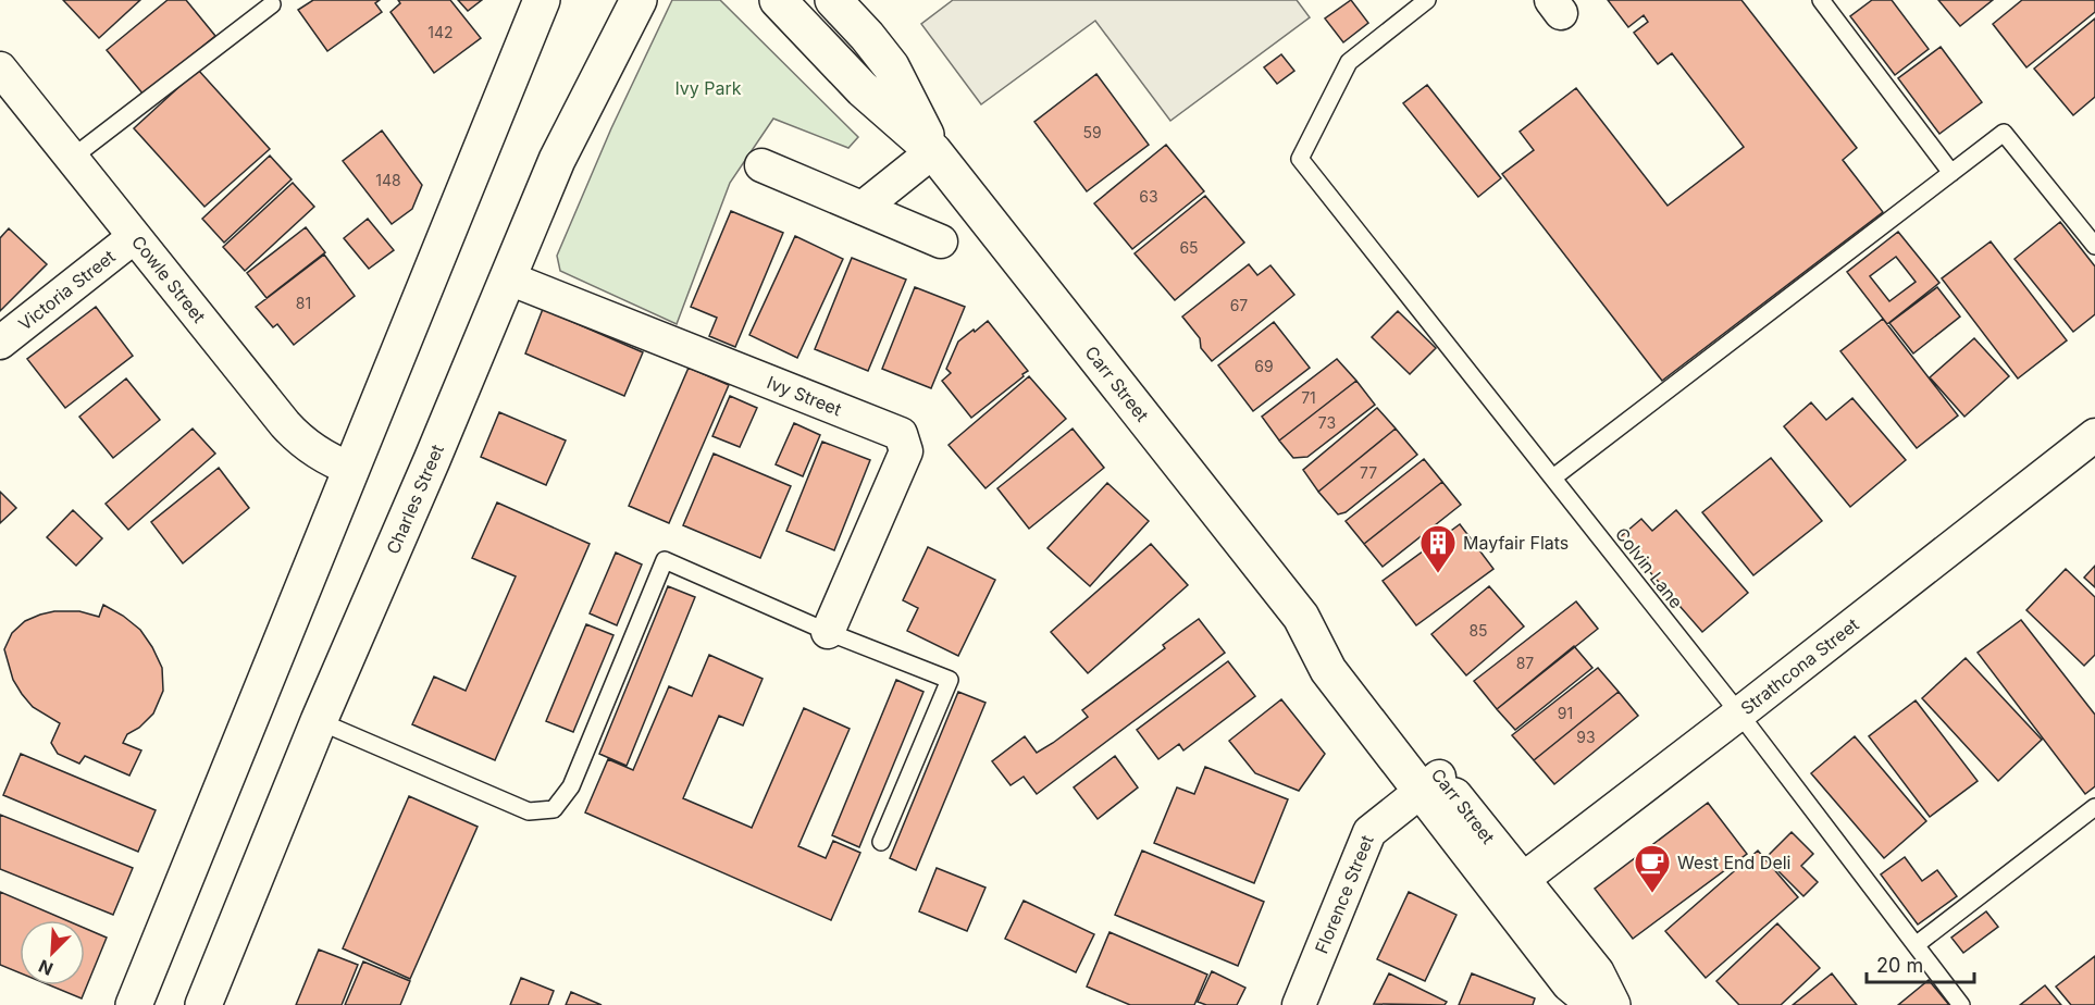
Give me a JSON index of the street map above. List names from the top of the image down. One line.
{"streets":{"main road":["Carr Street","Charles Street"],"street":["Cowle Street","Victoria Street","Ivy Street","Strathcona Street","Florence Street"],"lane":["Colvin Lane"]},"crossings":[["Cowle Street","Victoria Street"],["Carr Street","Strathcona Street"],["Carr Street","Florence Street"],["Ivy Street","Charles Street"],["Colvin Lane","Strathcona Street"]],"parks":["Ivy Park"],"places":{"building":["Mayfair Flats"],"cafe":["West End Deli"]},"house_numbers":["142","59","148","63","65","81","67","69","71","73","77","85","87","91","93"],"scale_bar":"20 m","north":"bottom left"}
